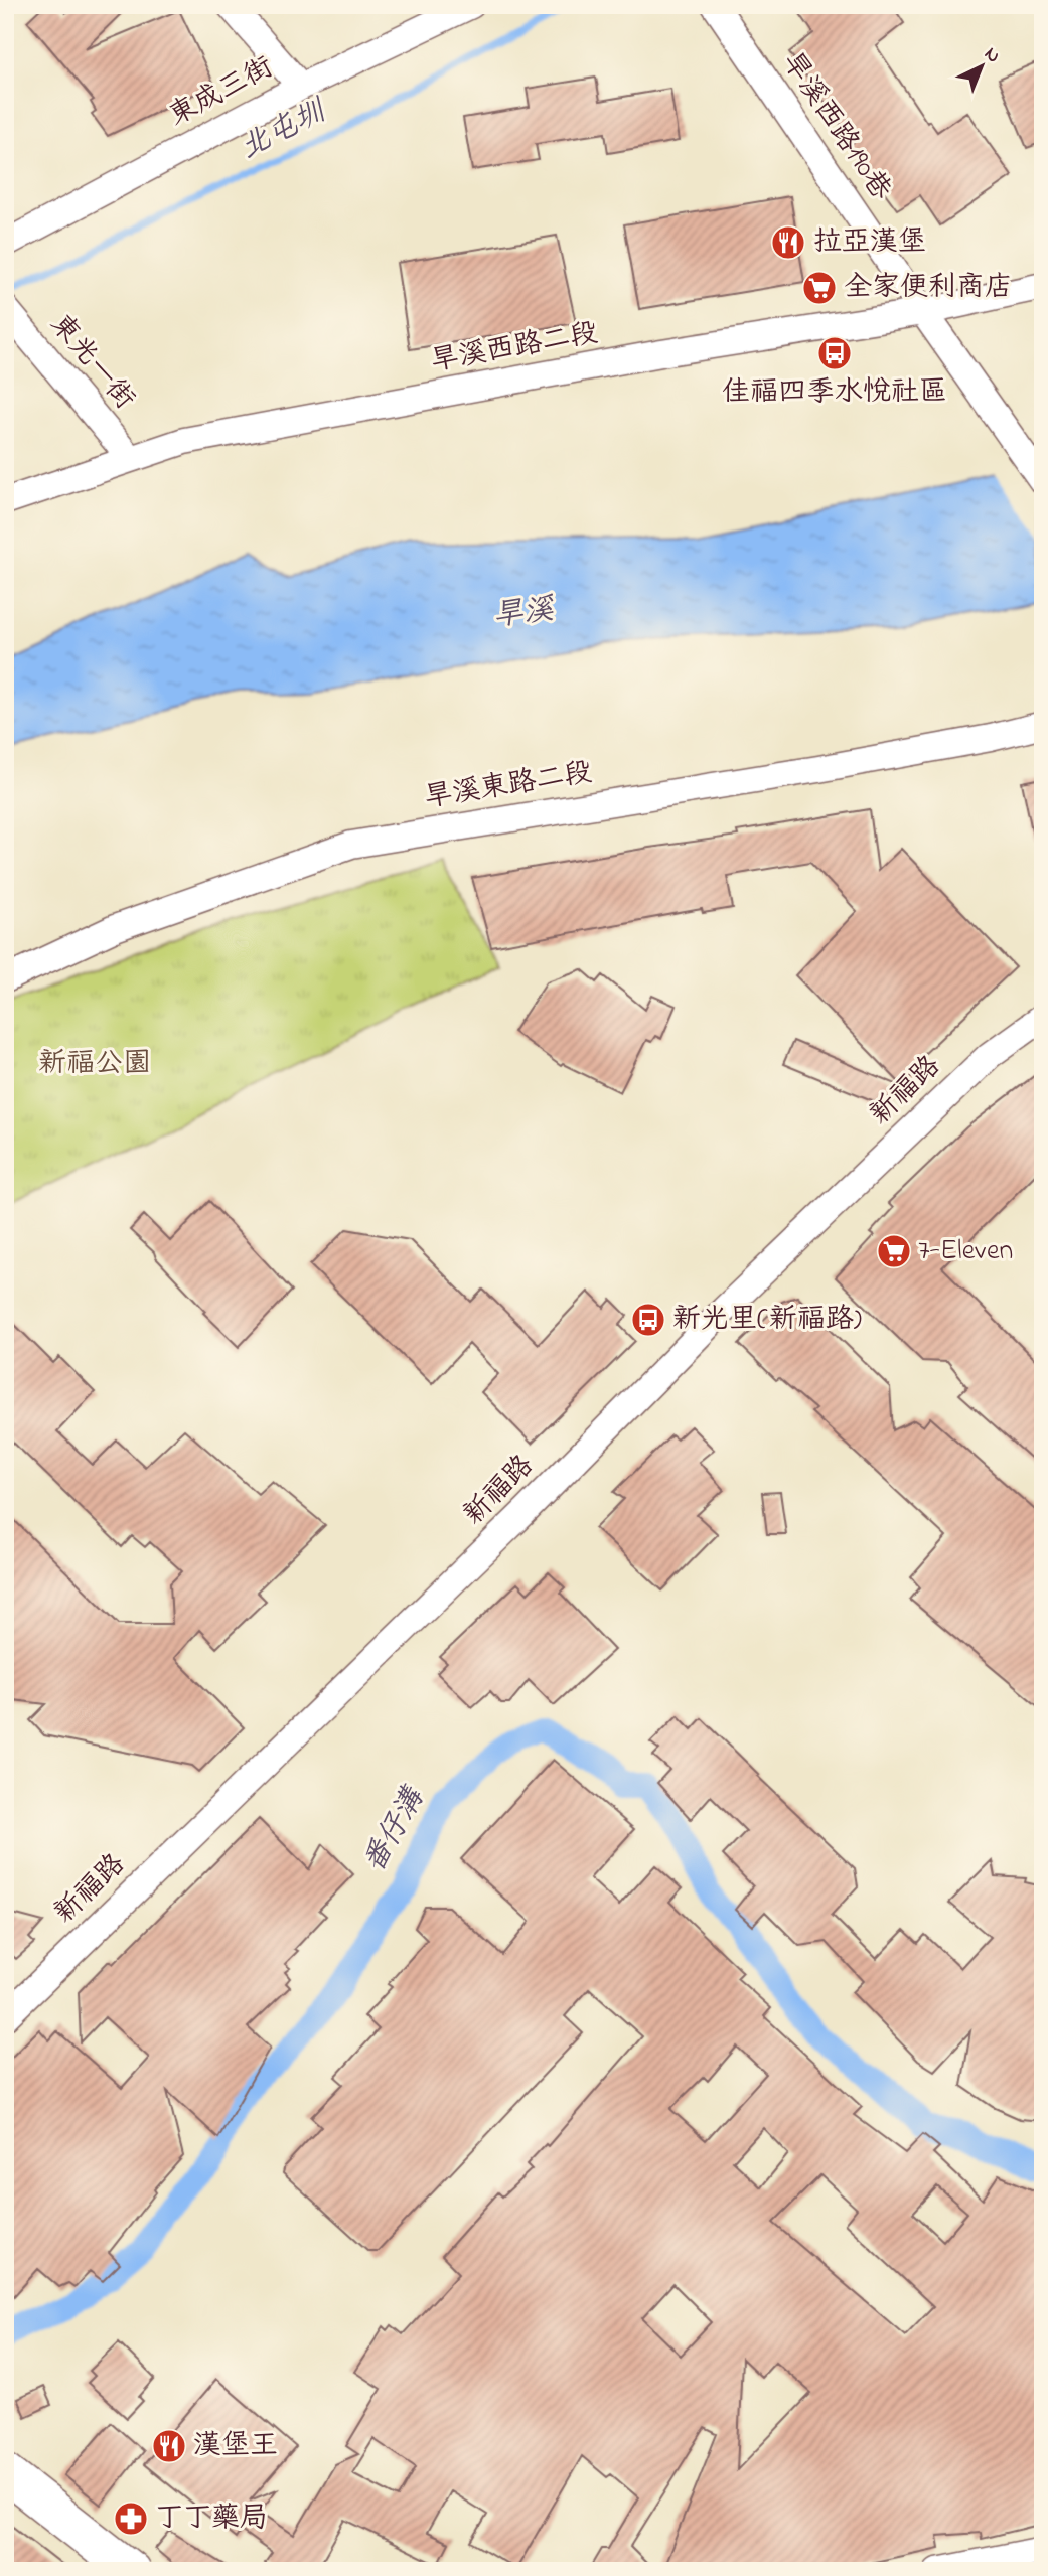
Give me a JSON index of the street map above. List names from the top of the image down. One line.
{"streets":{"street":["東成三街","旱溪西路190巷","旱溪西路二段","東光一街","旱溪東路二段","新福路"]},"crossings":[["旱溪西路190巷","旱溪西路二段"],["旱溪西路二段","東光一街"]],"water":["北屯圳","旱溪","番仔溝"],"parks":["新福公園"],"places":{"restaurant":["拉亞漢堡","漢堡王"],"supermarket":["全家便利商店","7-Eleven"],"bus stop":["佳福四季水悅社區","新光里(新福路)"],"pharmacy":["丁丁藥局"]},"north":"top right"}
